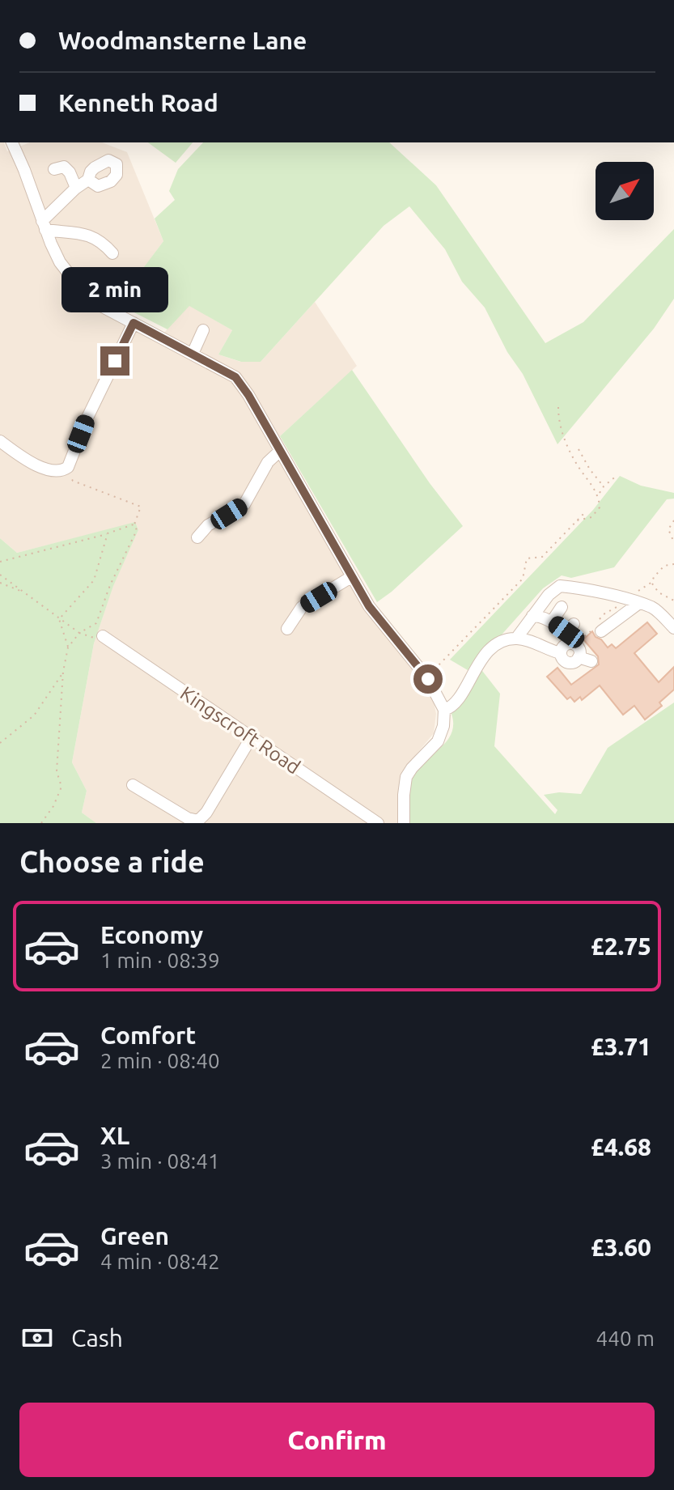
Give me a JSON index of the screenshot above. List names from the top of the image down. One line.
{"streets":{"street":["Kingscroft Road"]},"north":"top right","page":{"banner":["Woodmansterne Lane","Kenneth Road"],"bubble":"2 min","heading":"Choose a ride","list":[{"name":"Economy","note":"1 min · 08:39","value":"£2.75"},{"name":"Comfort","note":"2 min · 08:40","value":"£3.71"},{"name":"XL","note":"3 min · 08:41","value":"£4.68"},{"name":"Green","note":"4 min · 08:42","value":"£3.60"}],"pay":["Cash","440 m"],"buttons":"Confirm"}}
